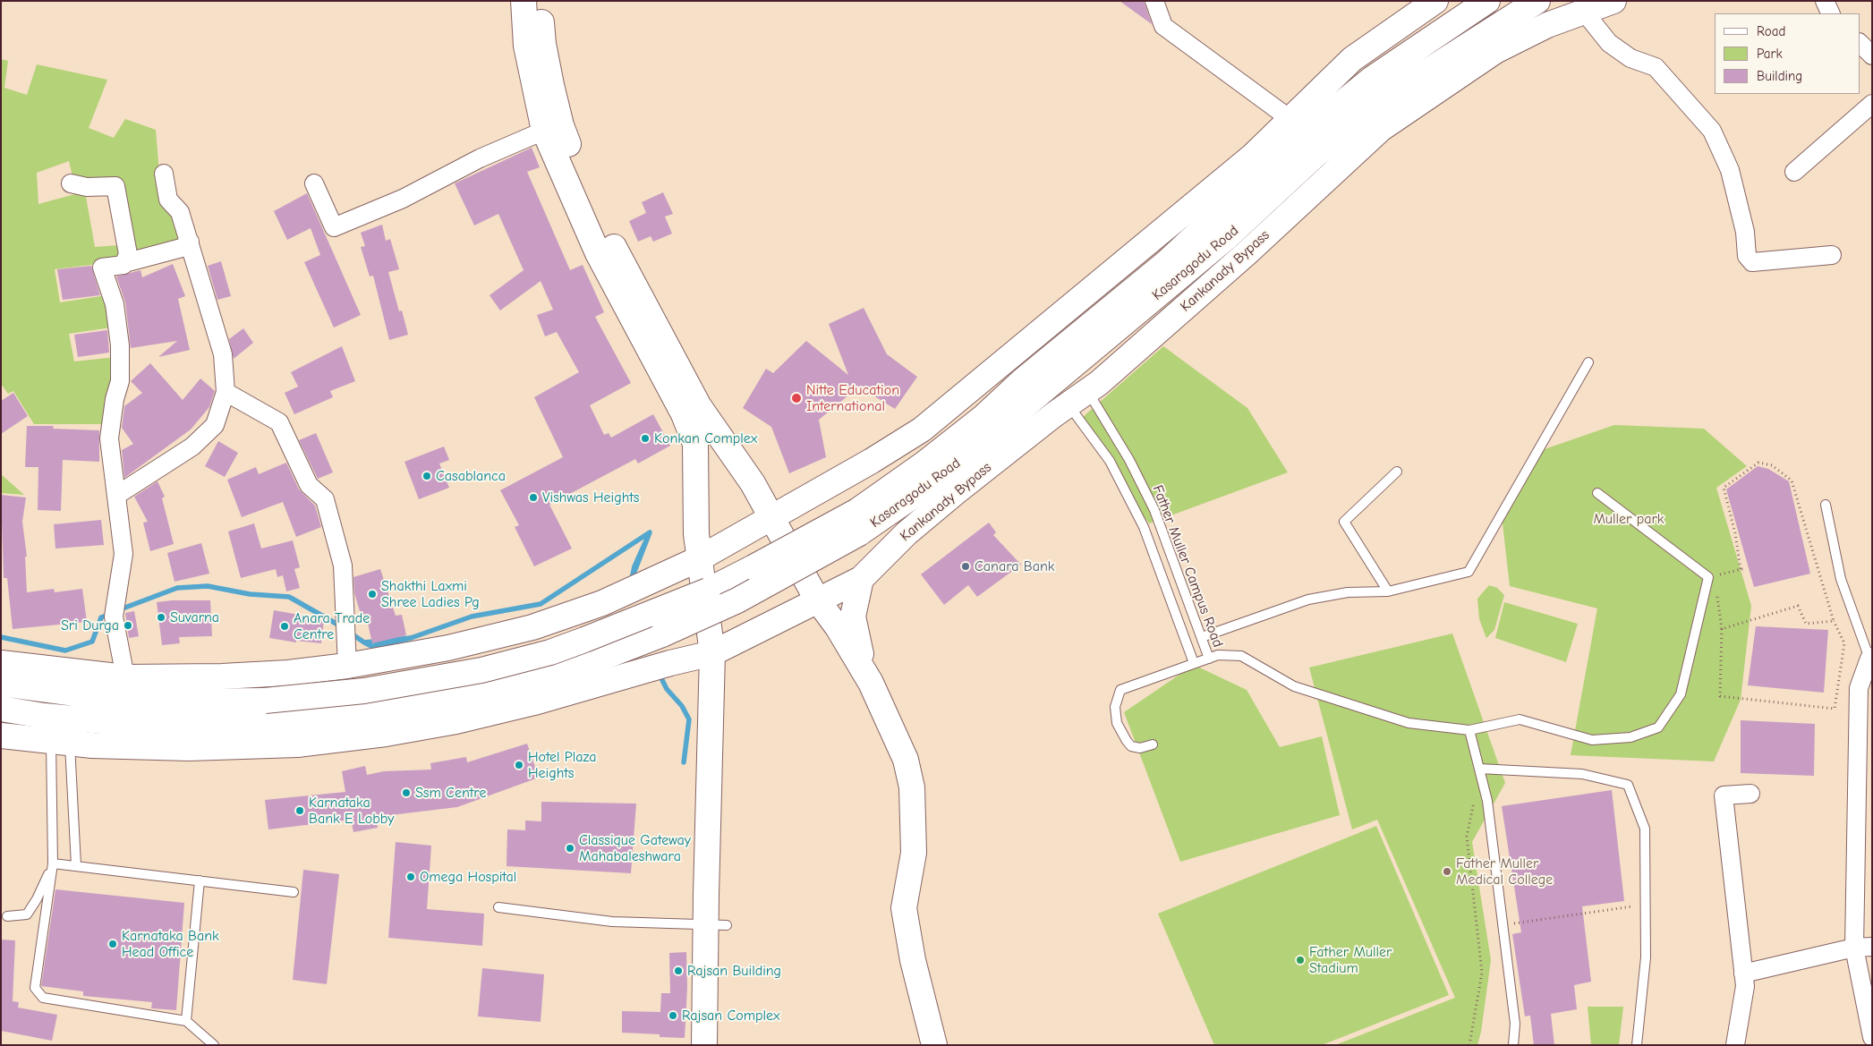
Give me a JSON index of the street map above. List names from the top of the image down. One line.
{"streets":{"main road":["Kasaragodu Road","Kankanady Bypass"],"lane":["Father Muller Campus Road"]},"crossings":[["Kankanady Bypass","Father Muller Campus Road"]],"parks":["Muller park"],"places":["Nitte Education International","Konkan Complex","Casablanca","Vishwas Heights","Canara Bank","Shakthi Laxmi Shree Ladies Pg","Suvarna","Sri Durga","Anara Trade Centre","Hotel Plaza Heights","Ssm Centre","Karnataka Bank E Lobby","Classique Gateway Mahabaleshwara","Father Muller Medical College","Omega Hospital","Karnataka Bank Head Office","Father Muller Stadium","Rajsan Building","Rajsan Complex"],"legend":["Road","Park","Building"]}
